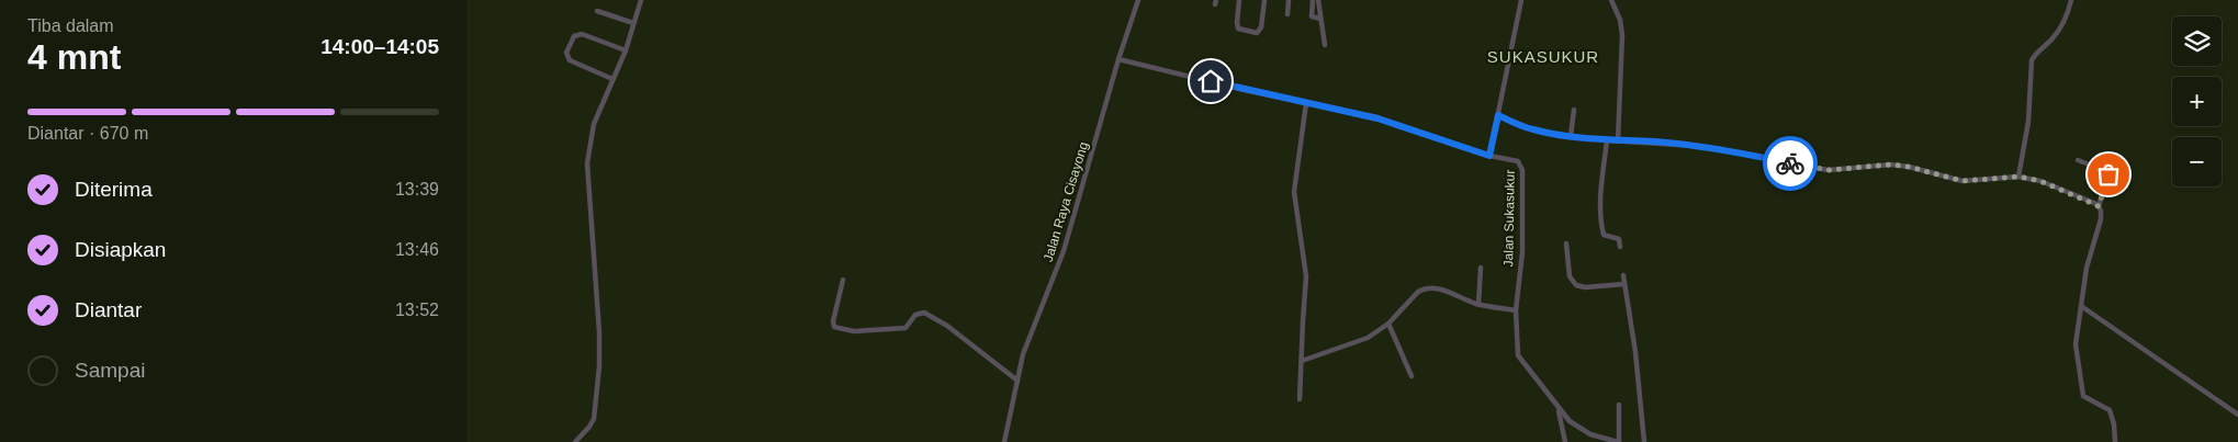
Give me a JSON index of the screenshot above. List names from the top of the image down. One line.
{"streets":{"street":["Jalan Raya Cisayong","Jalan Sukasukur"]},"crossings":[["Jalan Raya Cisayong","Jalan Sukasukur"]],"districts":["SUKASUKUR"],"page":{"heading":["4 mnt","Tiba dalam","14:00–14:05"],"map_buttons":["+","−"],"bar":"Diantar · 670 m","list":[["Diterima","13:39"],["Disiapkan","13:46"],["Diantar","13:52"],"Sampai"]}}
